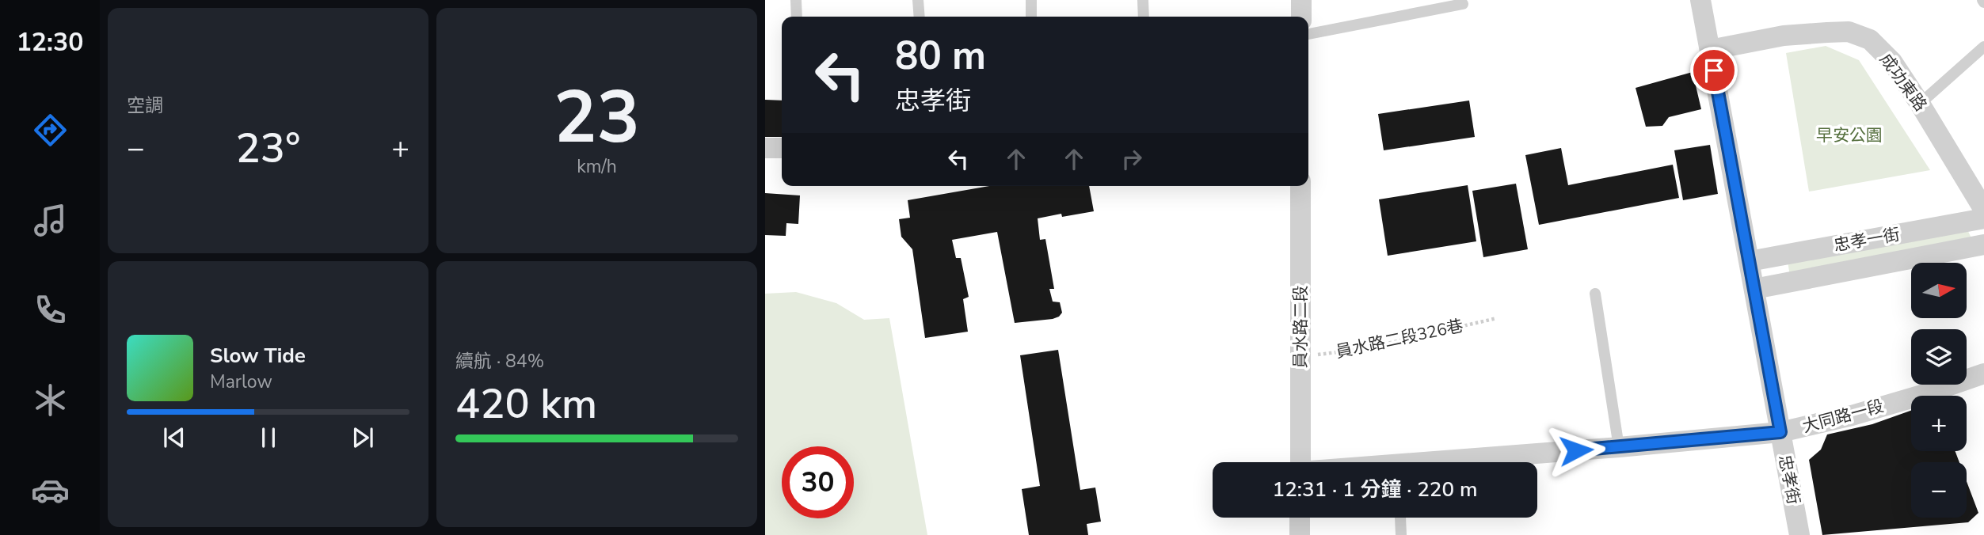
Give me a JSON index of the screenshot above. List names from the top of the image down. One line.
{"streets":{"street":["成功東路","忠孝一街","員水路二段","大同路一段","忠孝街"],"path":["員水路二段326巷"]},"crossings":[["成功東路","忠孝街"],["忠孝一街","忠孝街"],["員水路二段","員水路二段326巷"],["大同路一段","忠孝街"]],"parks":["早安公園"],"north":"right","page":{"tabs":"12:30","tile":["空調",["23","km/h"],["續航 · 84%","420 km"]],"turn":["80 m","忠孝街"],"heat":["−","23°","+"],"map_buttons":["+","−"],"song":["Slow Tide","Marlow"],"limit":"30","trip":"12:31 · 1 分鐘 · 220 m"}}
